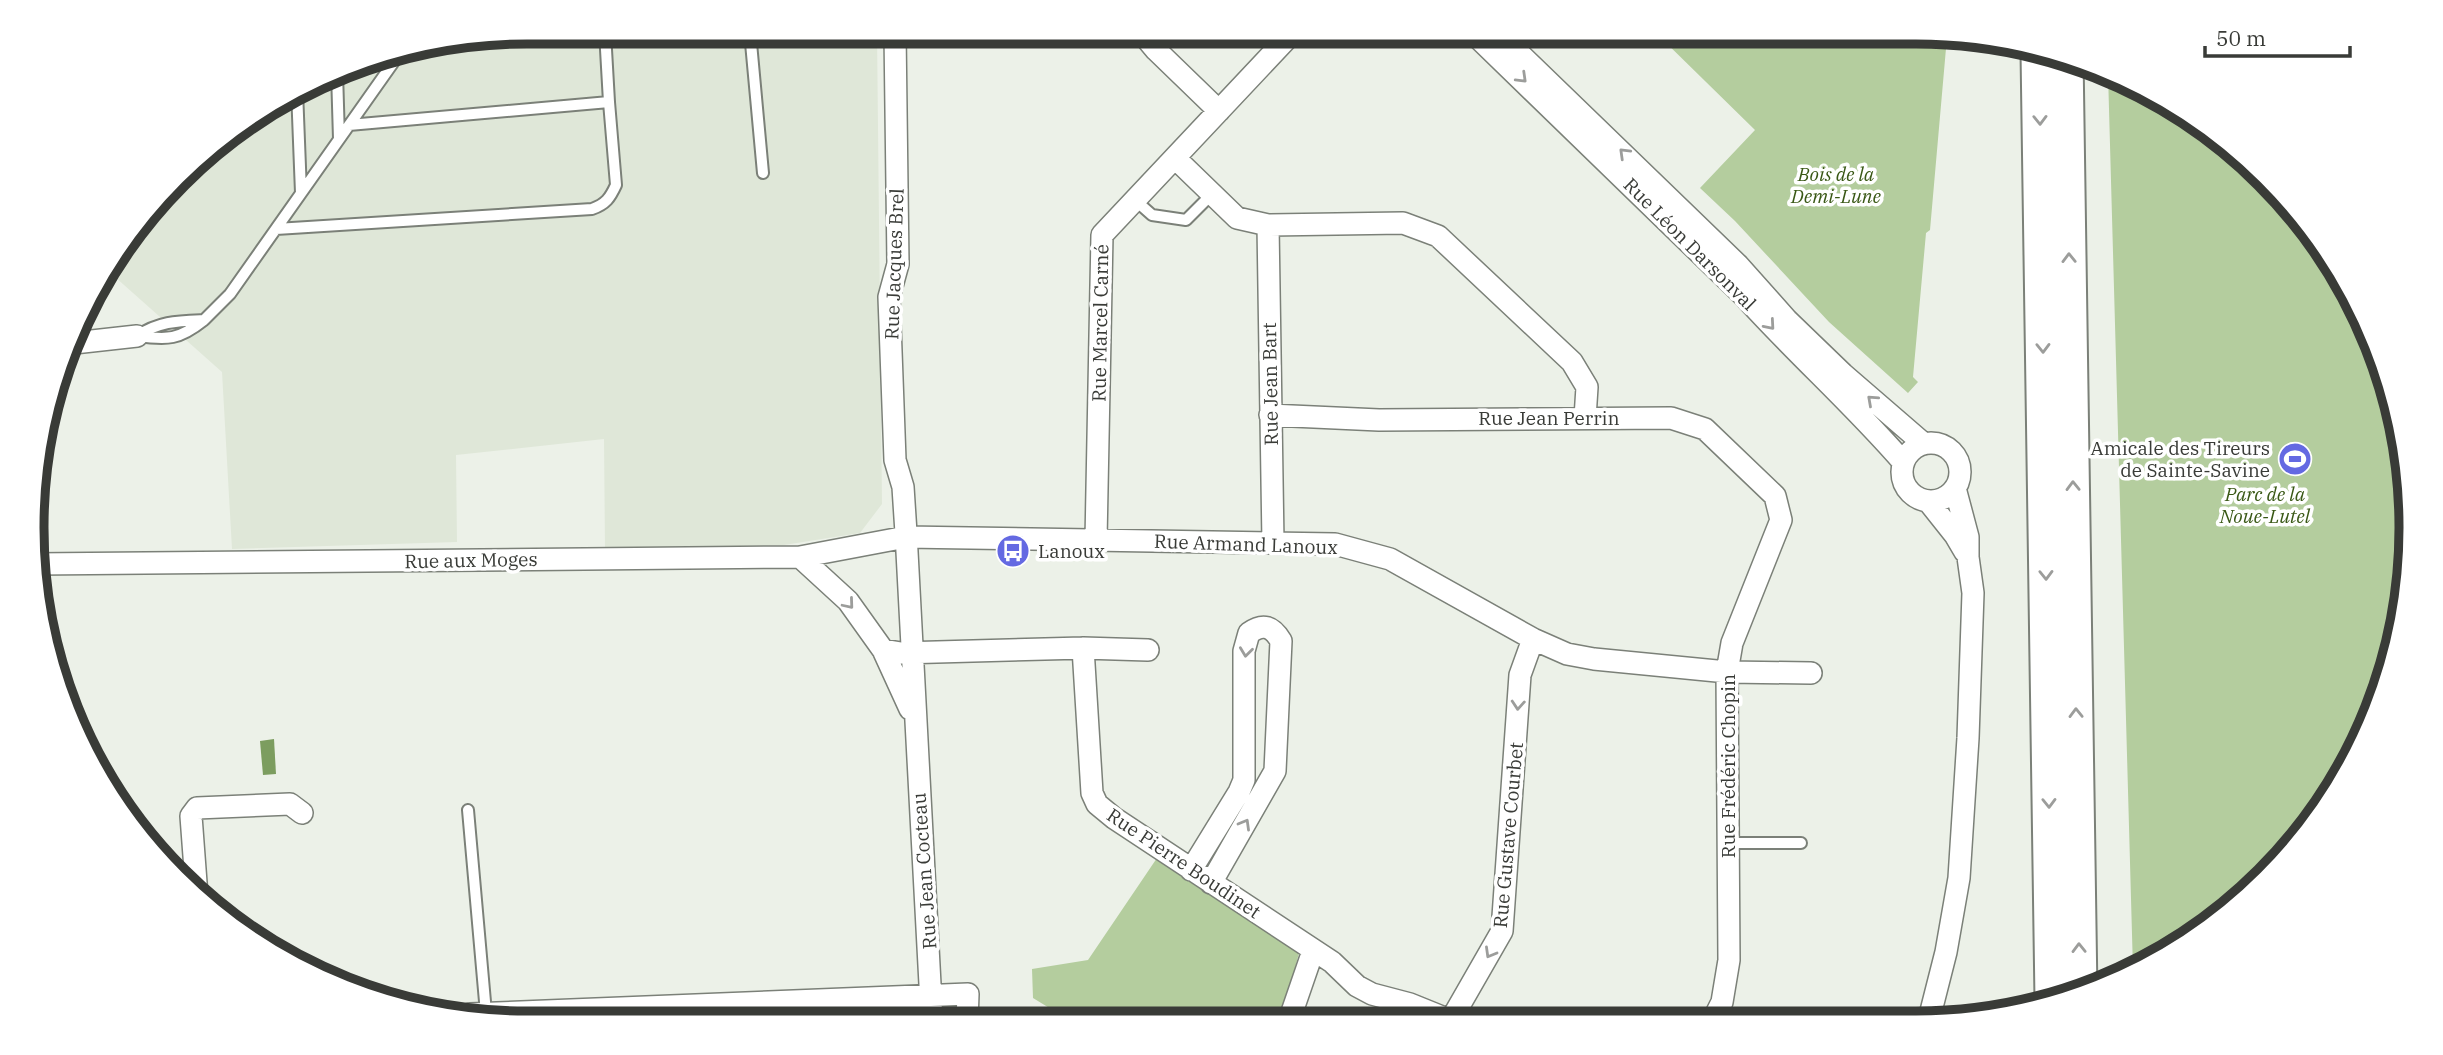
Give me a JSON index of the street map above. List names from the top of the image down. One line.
{"streets":{"street":["Rue Léon Darsonval","Rue Jacques Brel","Rue Marcel Carné","Rue Jean Bart","Rue Jean Perrin","Rue Armand Lanoux","Rue aux Moges","Rue Frédéric Chopin","Rue Gustave Courbet","Rue Pierre Boudinet","Rue Jean Cocteau"]},"crossings":[["Rue Jacques Brel","Rue Armand Lanoux"],["Rue Jacques Brel","Rue aux Moges"],["Rue Jacques Brel","Rue Jean Cocteau"],["Rue Marcel Carné","Rue Armand Lanoux"],["Rue Jean Bart","Rue Jean Perrin"],["Rue Jean Bart","Rue Armand Lanoux"],["Rue Jean Perrin","Rue Frédéric Chopin"],["Rue Armand Lanoux","Rue aux Moges"],["Rue Armand Lanoux","Rue Frédéric Chopin"],["Rue Armand Lanoux","Rue Gustave Courbet"],["Rue Armand Lanoux","Rue Jean Cocteau"],["Rue aux Moges","Rue Jean Cocteau"]],"one_way":["Rue Gustave Courbet"],"parks":["Bois de la Demi-Lune","Parc de la Noue-Lutel"],"places":{"sports":["Amicale des Tireurs de Sainte-Savine"],"bus stop":["Lanoux"]},"scale_bar":"50 m"}
